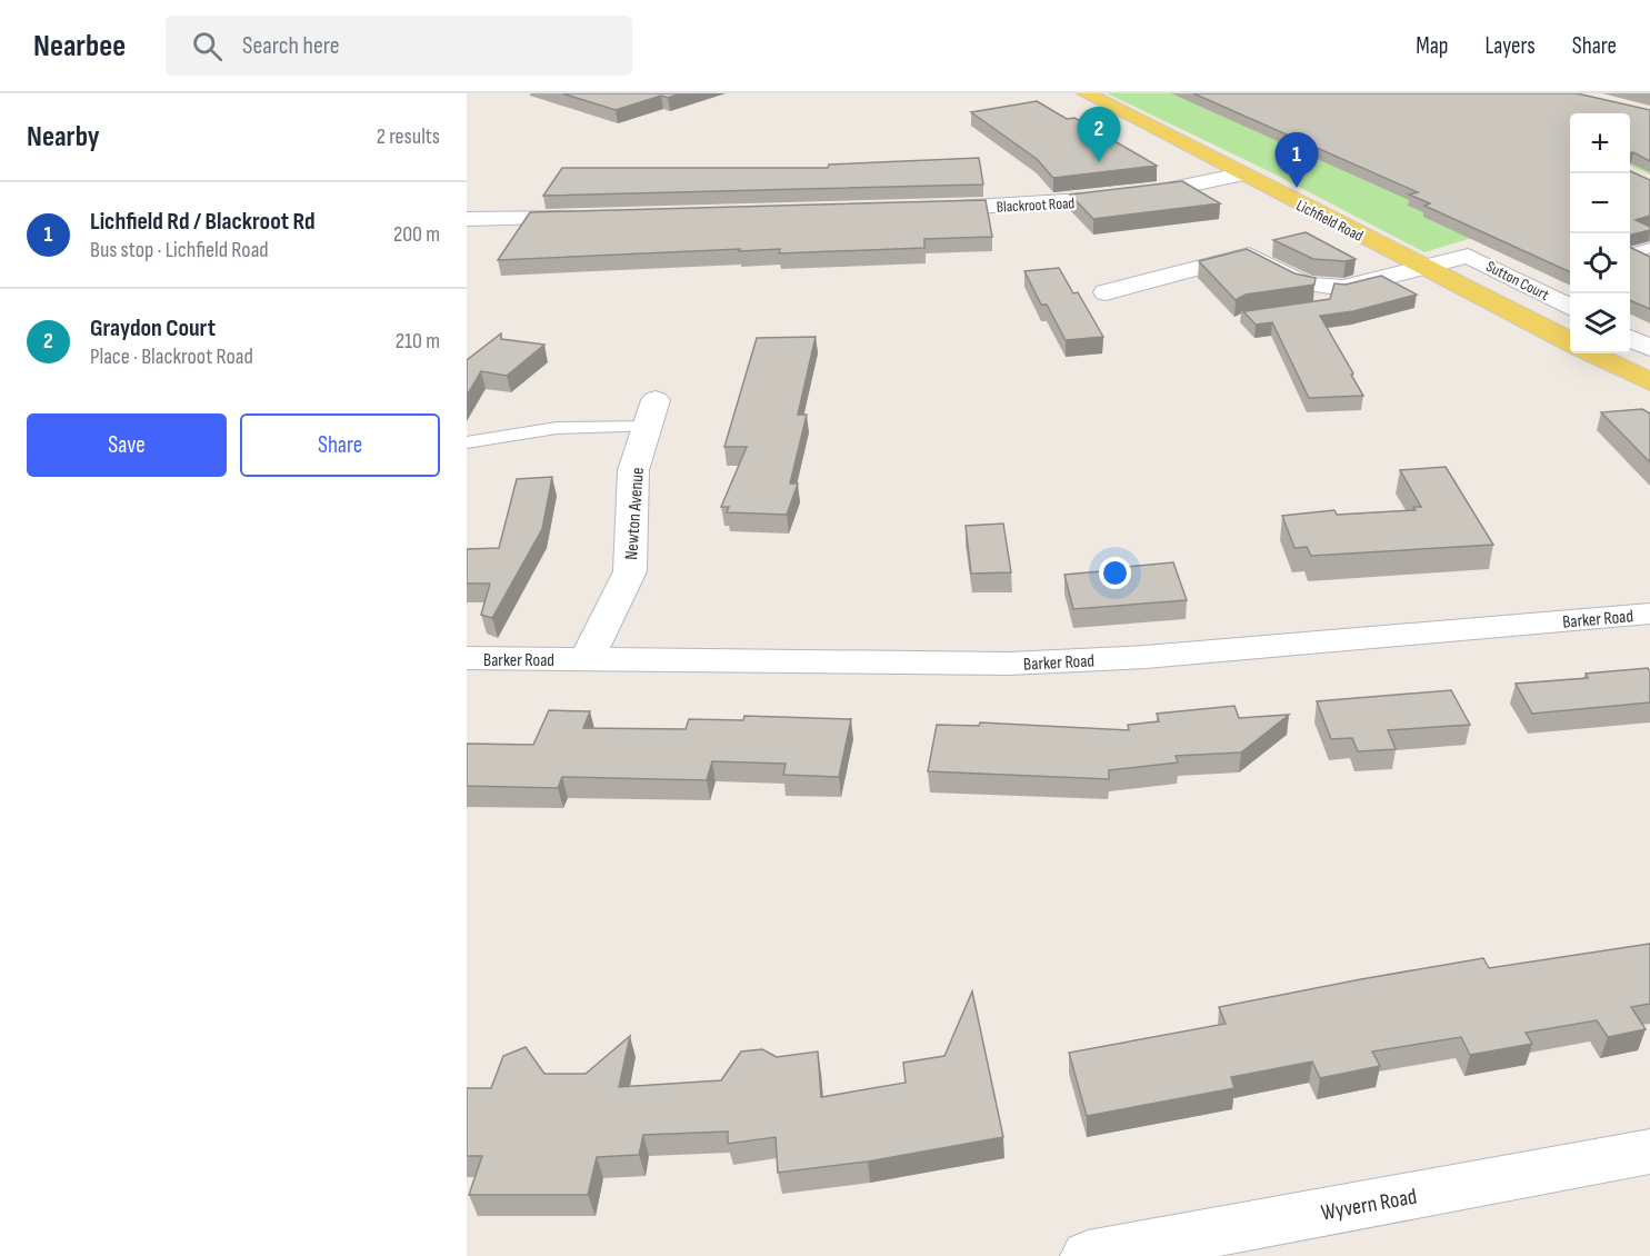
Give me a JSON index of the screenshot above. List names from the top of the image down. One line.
{"streets":{"main road":["Lichfield Road"],"street":["Blackroot Road","Sutton Court","Newton Avenue","Barker Road","Wyvern Road"]},"crossings":[["Blackroot Road","Lichfield Road"],["Lichfield Road","Sutton Court"],["Newton Avenue","Barker Road"]],"page":{"header":"Nearbee","search":"Search here","nav":["Map","Layers","Share"],"heading":["Nearby","2 results"],"pins":["2","1"],"map_buttons":["+","−"],"list":[{"mark":"1","name":"Lichfield Rd / Blackroot Rd","note":"Bus stop · Lichfield Road","value":"200 m"},{"mark":"2","name":"Graydon Court","note":"Place · Blackroot Road","value":"210 m"}],"buttons":["Save","Share"]}}
